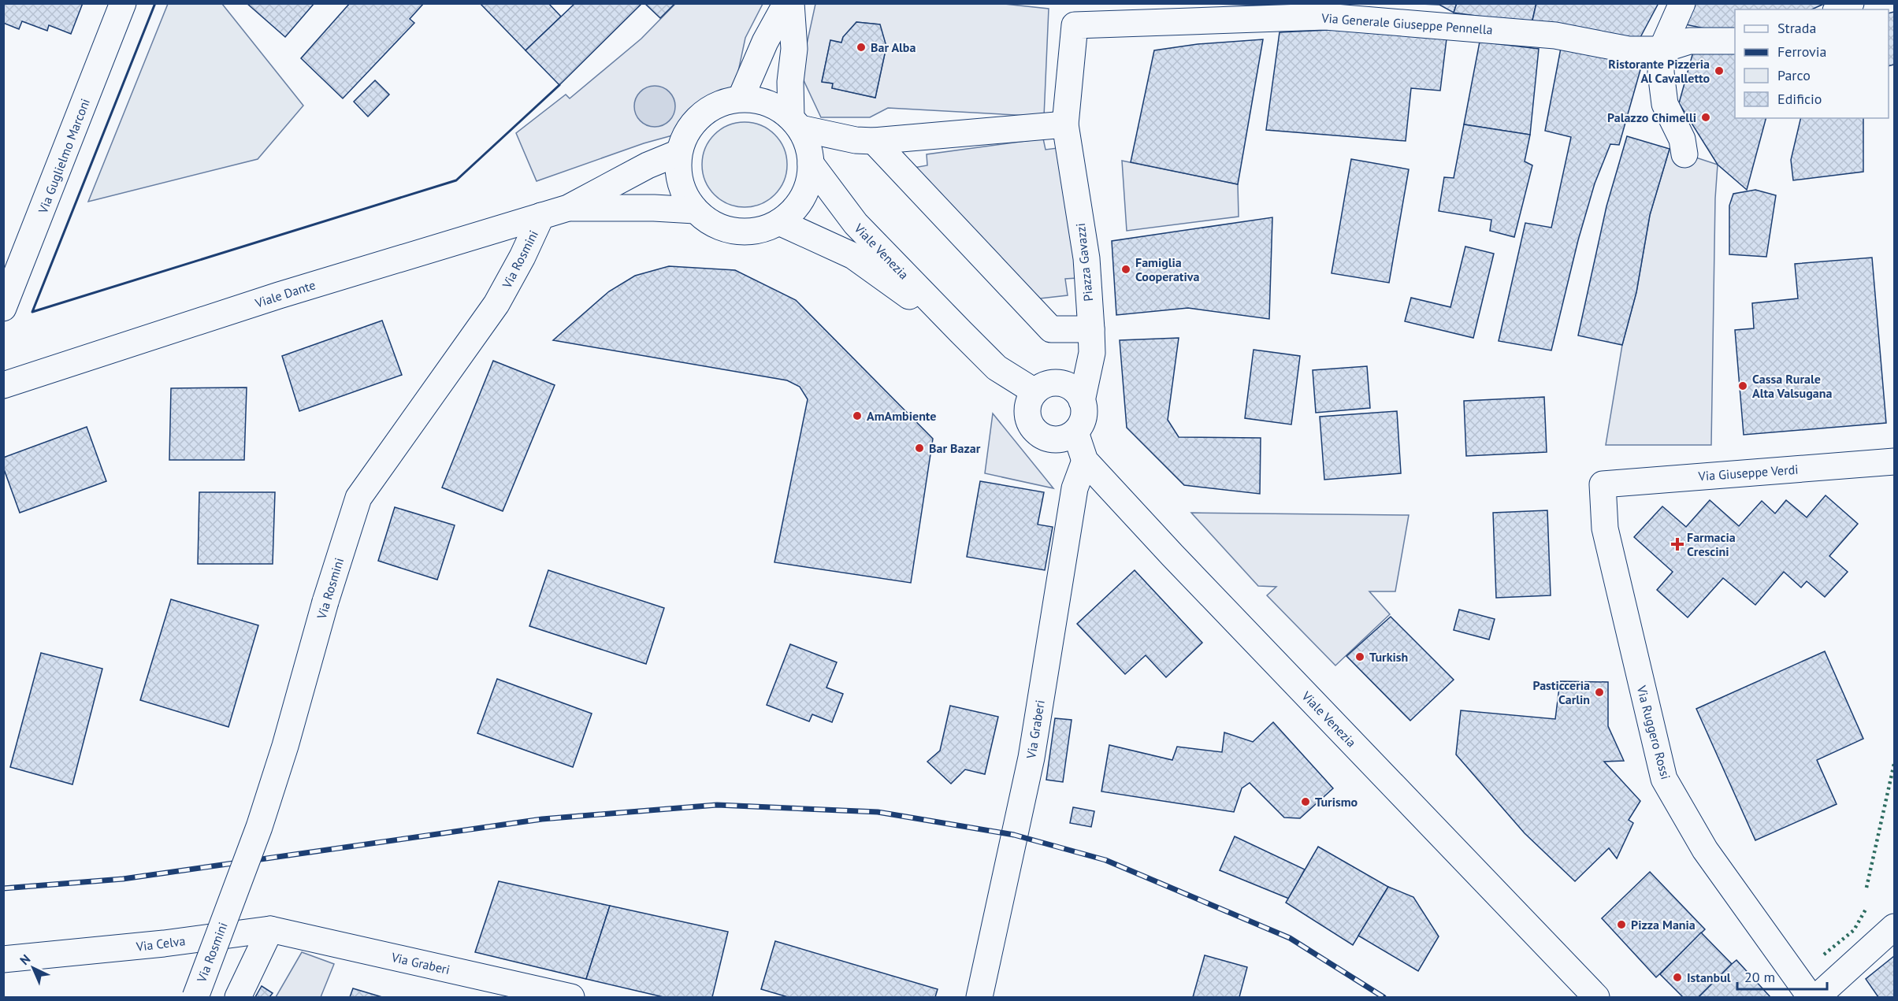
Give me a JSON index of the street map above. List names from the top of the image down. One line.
{"streets":{"street":["Via Generale Giuseppe Pennella","Via Guglielmo Marconi","Viale Venezia","Via Rosmini","Piazza Gavazzi","Viale Dante","Via Giuseppe Verdi","Via Graberi","Via Ruggero Rossi","Via Celva"]},"crossings":[["Via Generale Giuseppe Pennella","Piazza Gavazzi"],["Viale Venezia","Piazza Gavazzi"],["Viale Venezia","Viale Dante"],["Viale Venezia","Via Graberi"],["Via Rosmini","Viale Dante"],["Via Giuseppe Verdi","Via Ruggero Rossi"],["Via Graberi","Via Celva"]],"places":{"other":["Bar Alba","Ristorante Pizzeria Al Cavalletto","Palazzo Chimelli","Famiglia Cooperativa","Cassa Rurale Alta Valsugana","AmAmbiente","Bar Bazar","Turkish","Pasticceria Carlin","Turismo","Pizza Mania","Istanbul"],"health":["Farmacia Crescini"]},"legend":["Strada","Ferrovia","Parco","Edificio"],"scale_bar":"20 m","north":"top left"}
